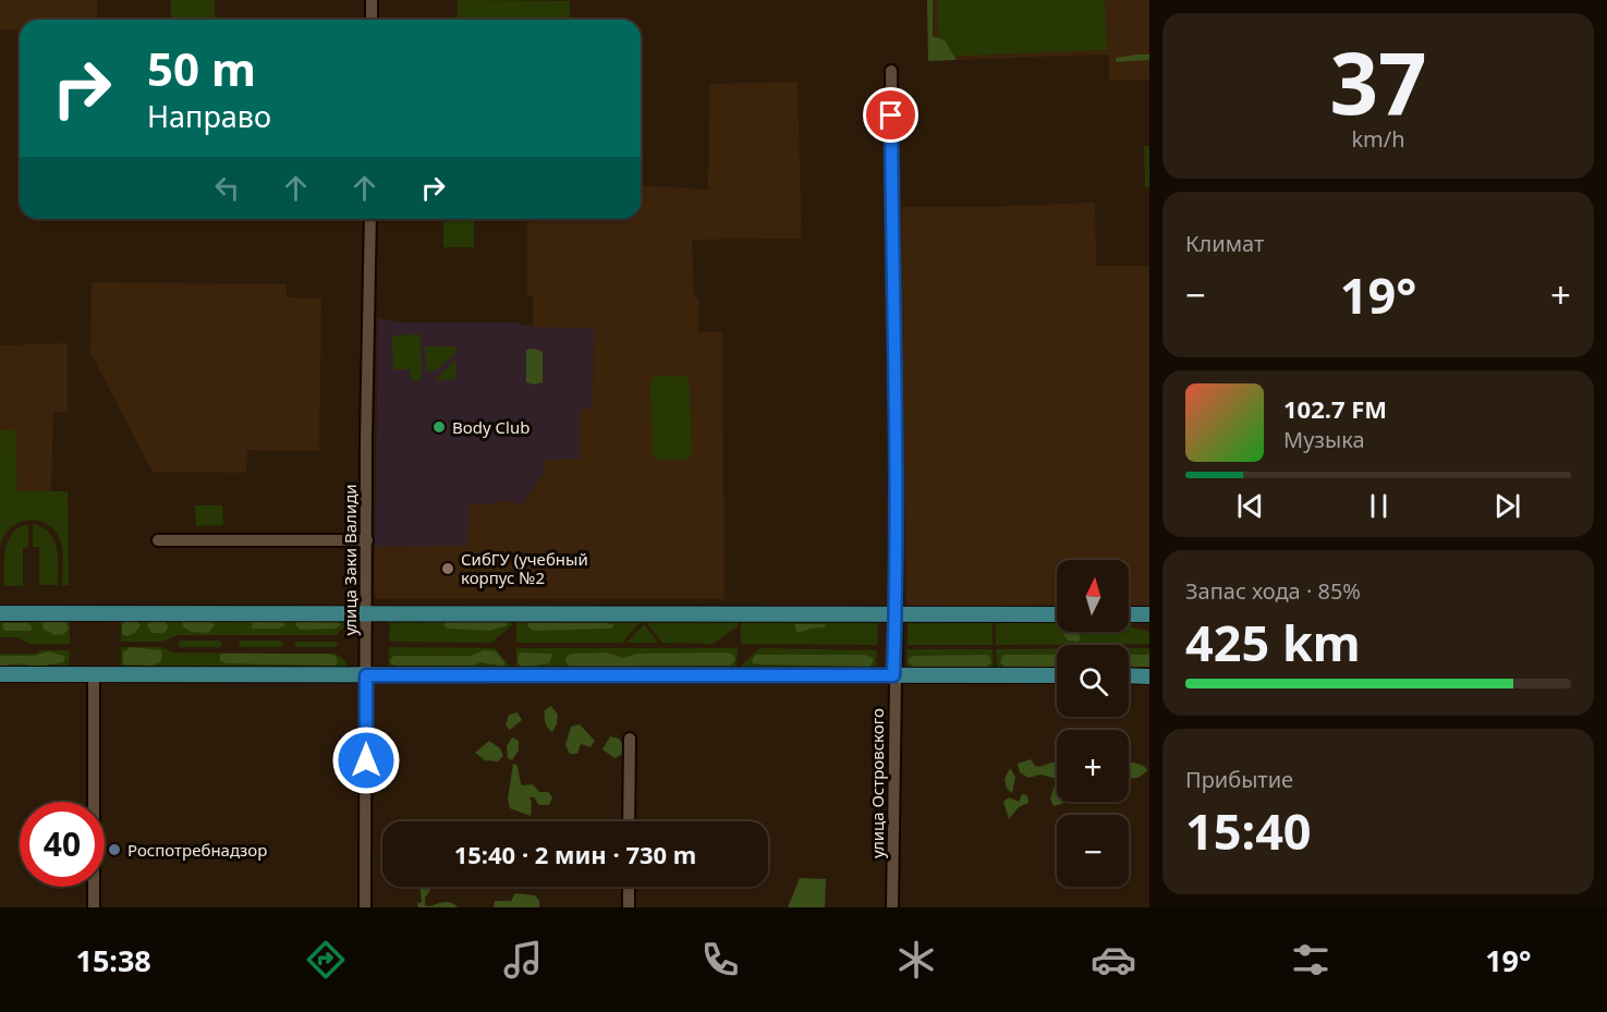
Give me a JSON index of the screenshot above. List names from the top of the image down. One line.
{"streets":{"street":["улица Заки Валиди","улица Островского"]},"places":["Body Club","СибГУ (учебный корпус №2","Роспотребнадзор"],"north":"top","page":{"tile":[["37","km/h"],"Климат",["Запас хода · 85%","425 km"],["Прибытие","15:40"]],"turn":["50 m","Направо"],"heat":["−","19°","+"],"song":["102.7 FM","Музыка"],"map_buttons":["+","−"],"limit":"40","trip":"15:40 · 2 мин · 730 m","tabs":["15:38","19°"]}}
